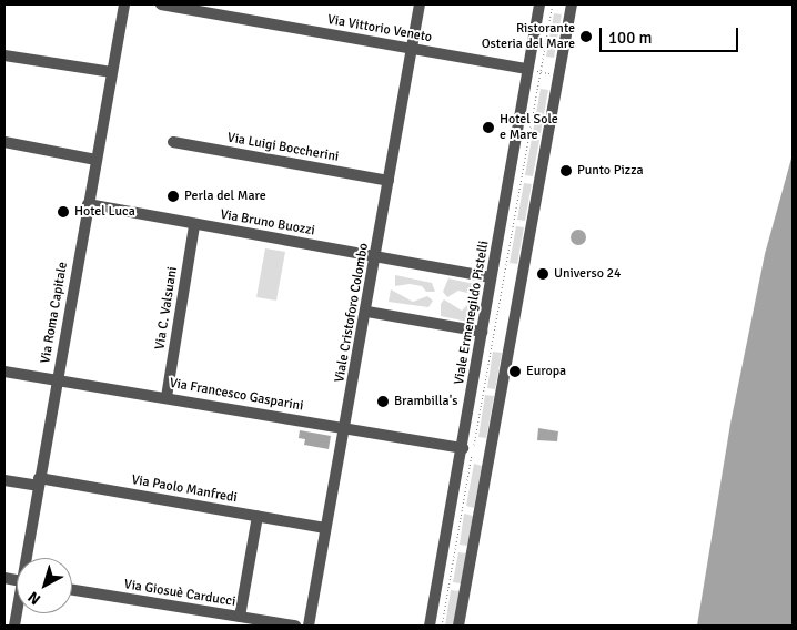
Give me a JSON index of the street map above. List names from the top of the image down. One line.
{"streets":{"street":["Via Vittorio Veneto","Via Luigi Boccherini","Via Bruno Buozzi","Via C. Valsuani","Via Roma Capitale","Viale Cristoforo Colombo","Viale Ermenegildo Pistelli","Via Francesco Gasparini","Via Paolo Manfredi","Via Giosuè Carducci"]},"crossings":[["Via Vittorio Veneto","Viale Cristoforo Colombo"],["Via Vittorio Veneto","Viale Ermenegildo Pistelli"],["Via Luigi Boccherini","Viale Cristoforo Colombo"],["Via Bruno Buozzi","Via C. Valsuani"],["Via Bruno Buozzi","Via Roma Capitale"],["Via Bruno Buozzi","Viale Cristoforo Colombo"],["Via Bruno Buozzi","Viale Ermenegildo Pistelli"],["Via C. Valsuani","Via Francesco Gasparini"],["Via Roma Capitale","Via Francesco Gasparini"],["Via Roma Capitale","Via Paolo Manfredi"],["Viale Cristoforo Colombo","Via Francesco Gasparini"],["Viale Cristoforo Colombo","Via Paolo Manfredi"],["Viale Ermenegildo Pistelli","Via Francesco Gasparini"]],"places":["Ristorante Osteria del Mare","Hotel Sole e Mare","Punto Pizza","Perla del Mare","Hotel Luca","Universo 24","Europa","Brambilla's"],"scale_bar":"100 m","north":"bottom left"}
